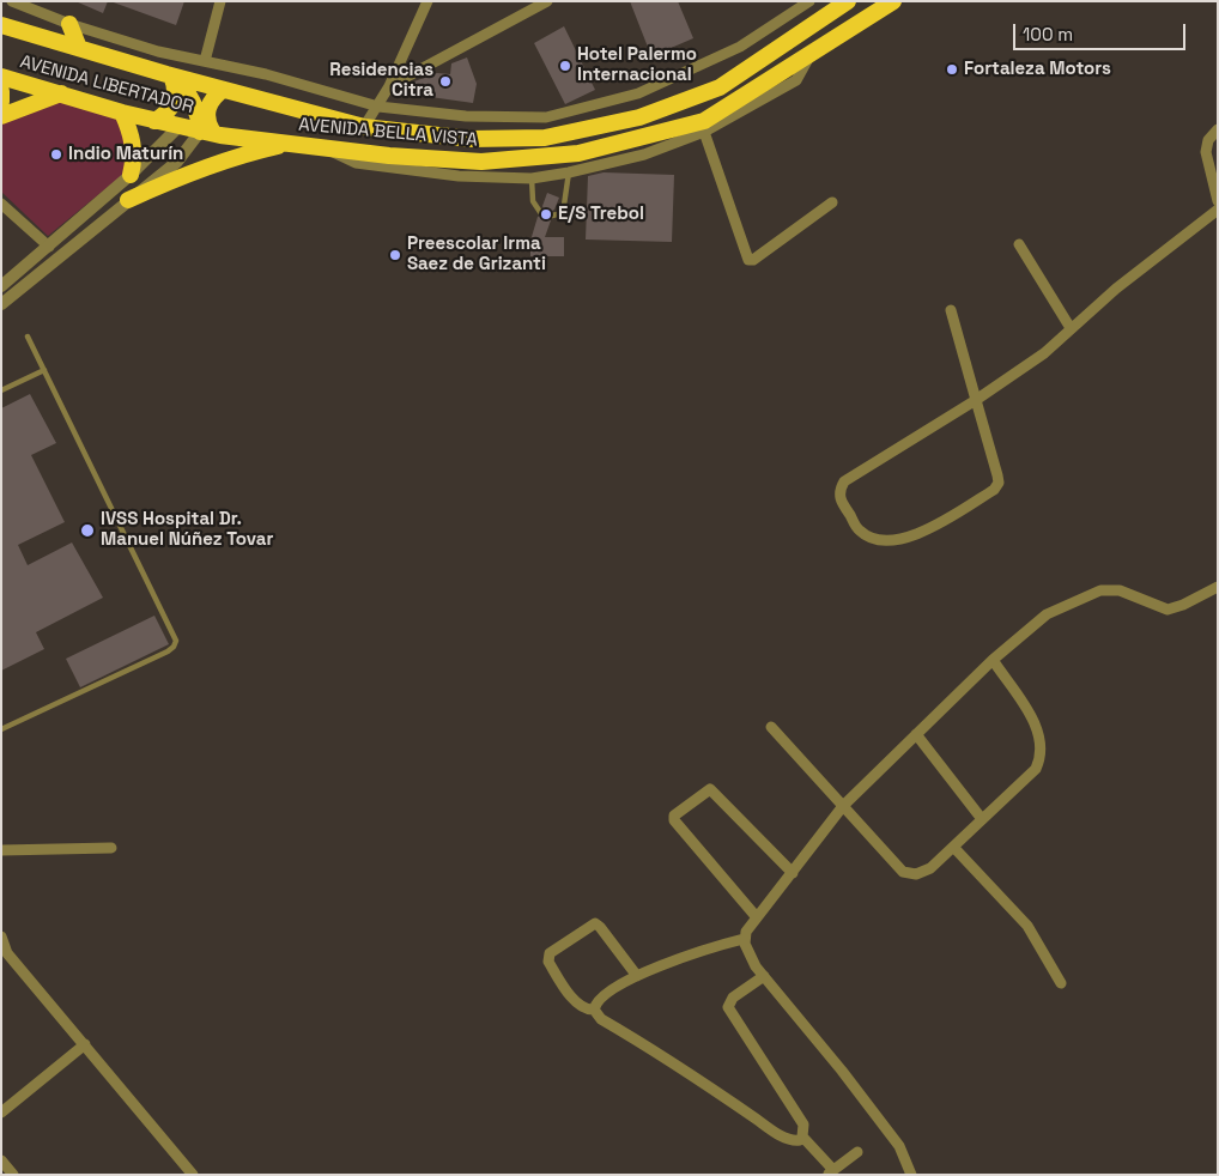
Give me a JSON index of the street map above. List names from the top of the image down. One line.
{"streets":{"highway":["AVENIDA LIBERTADOR","AVENIDA BELLA VISTA"]},"crossings":[["AVENIDA LIBERTADOR","AVENIDA BELLA VISTA"]],"places":["Hotel Palermo Internacional","Fortaleza Motors","Residencias Citra","Indio Maturín","E/S Trebol","Preescolar Irma Saez de Grizanti","IVSS Hospital Dr. Manuel Núñez Tovar"],"scale_bar":"100 m"}
